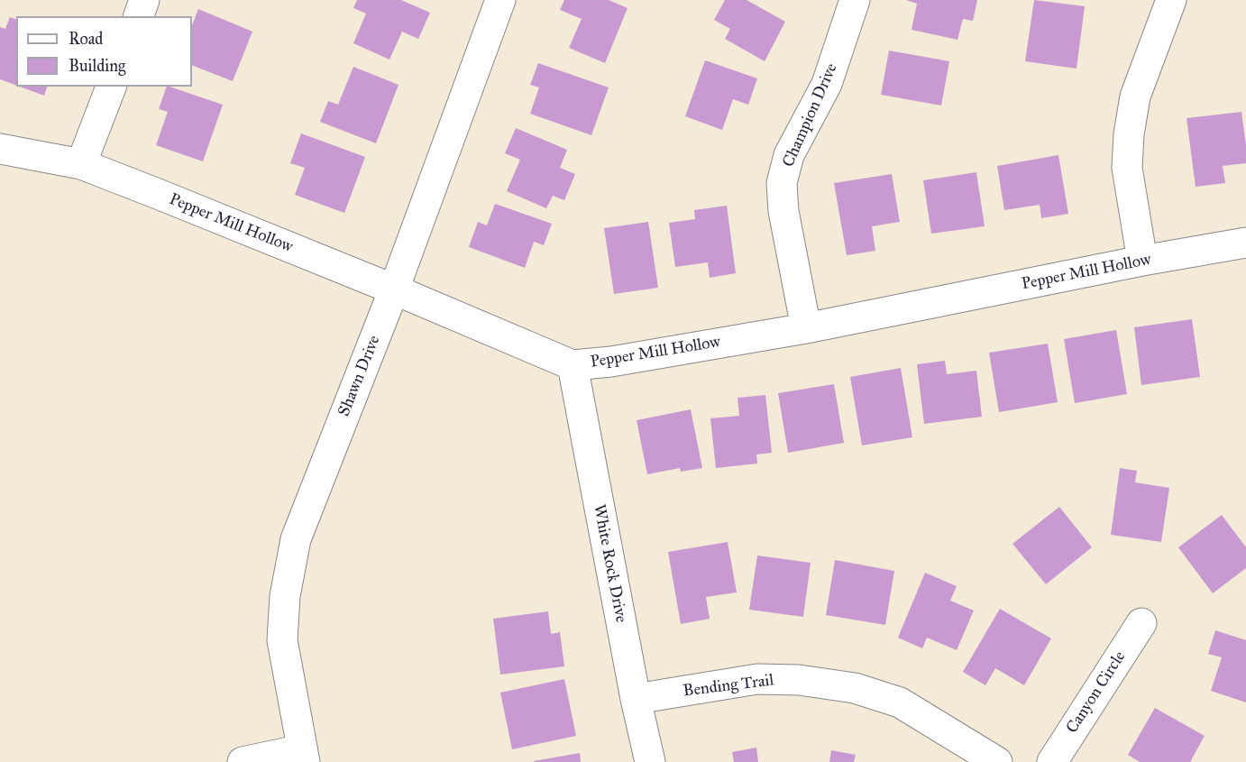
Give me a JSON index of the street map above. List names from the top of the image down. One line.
{"streets":{"street":["Champion Drive","Pepper Mill Hollow","Shawn Drive","White Rock Drive","Bending Trail","Canyon Circle"]},"crossings":[["Champion Drive","Pepper Mill Hollow"],["Pepper Mill Hollow","Shawn Drive"],["Pepper Mill Hollow","White Rock Drive"],["White Rock Drive","Bending Trail"]],"legend":["Road","Building"]}
